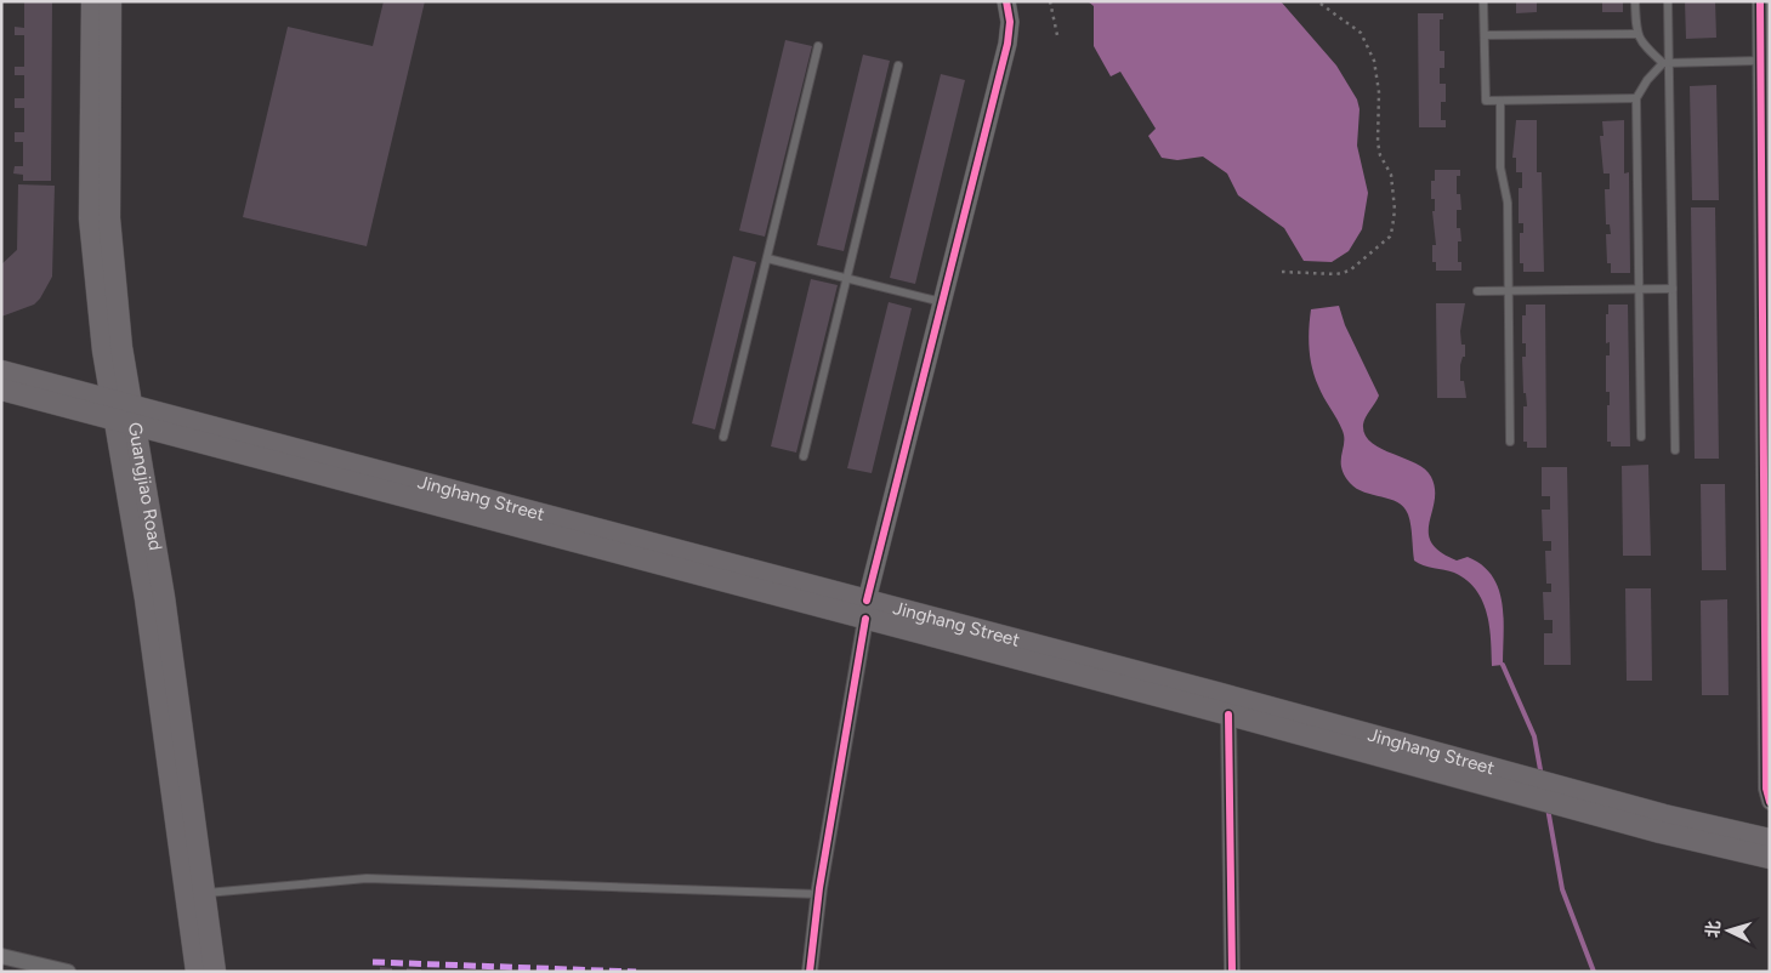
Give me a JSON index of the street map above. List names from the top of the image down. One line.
{"streets":{"main road":["Guangjiao Road","Jinghang Street"]},"crossings":[["Guangjiao Road","Jinghang Street"]],"north":"left"}
